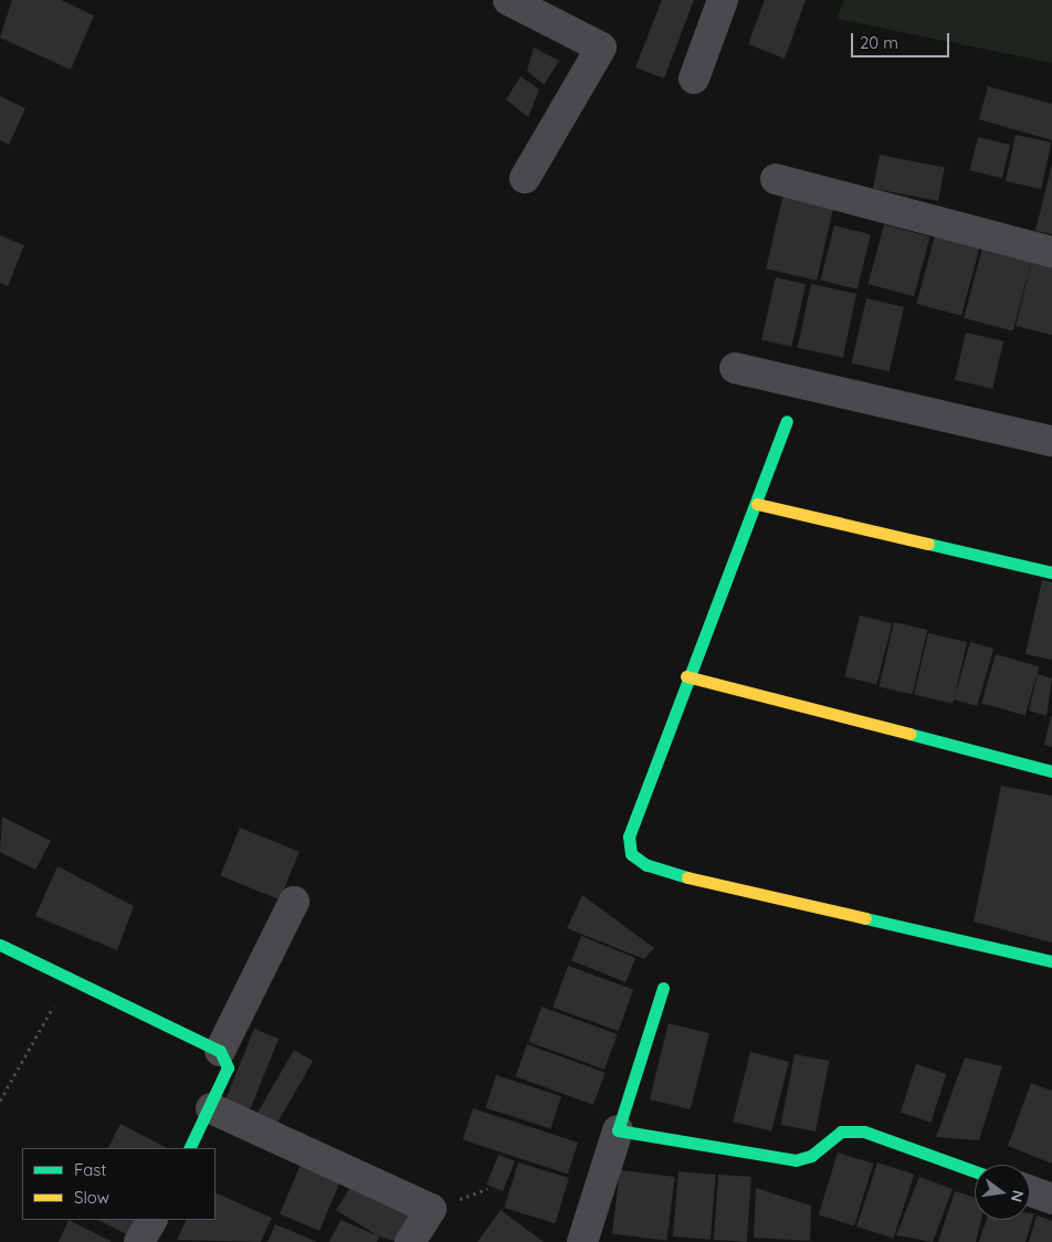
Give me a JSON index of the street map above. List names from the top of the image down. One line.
{"legend":["Fast","Slow"],"scale_bar":"20 m","north":"right"}
